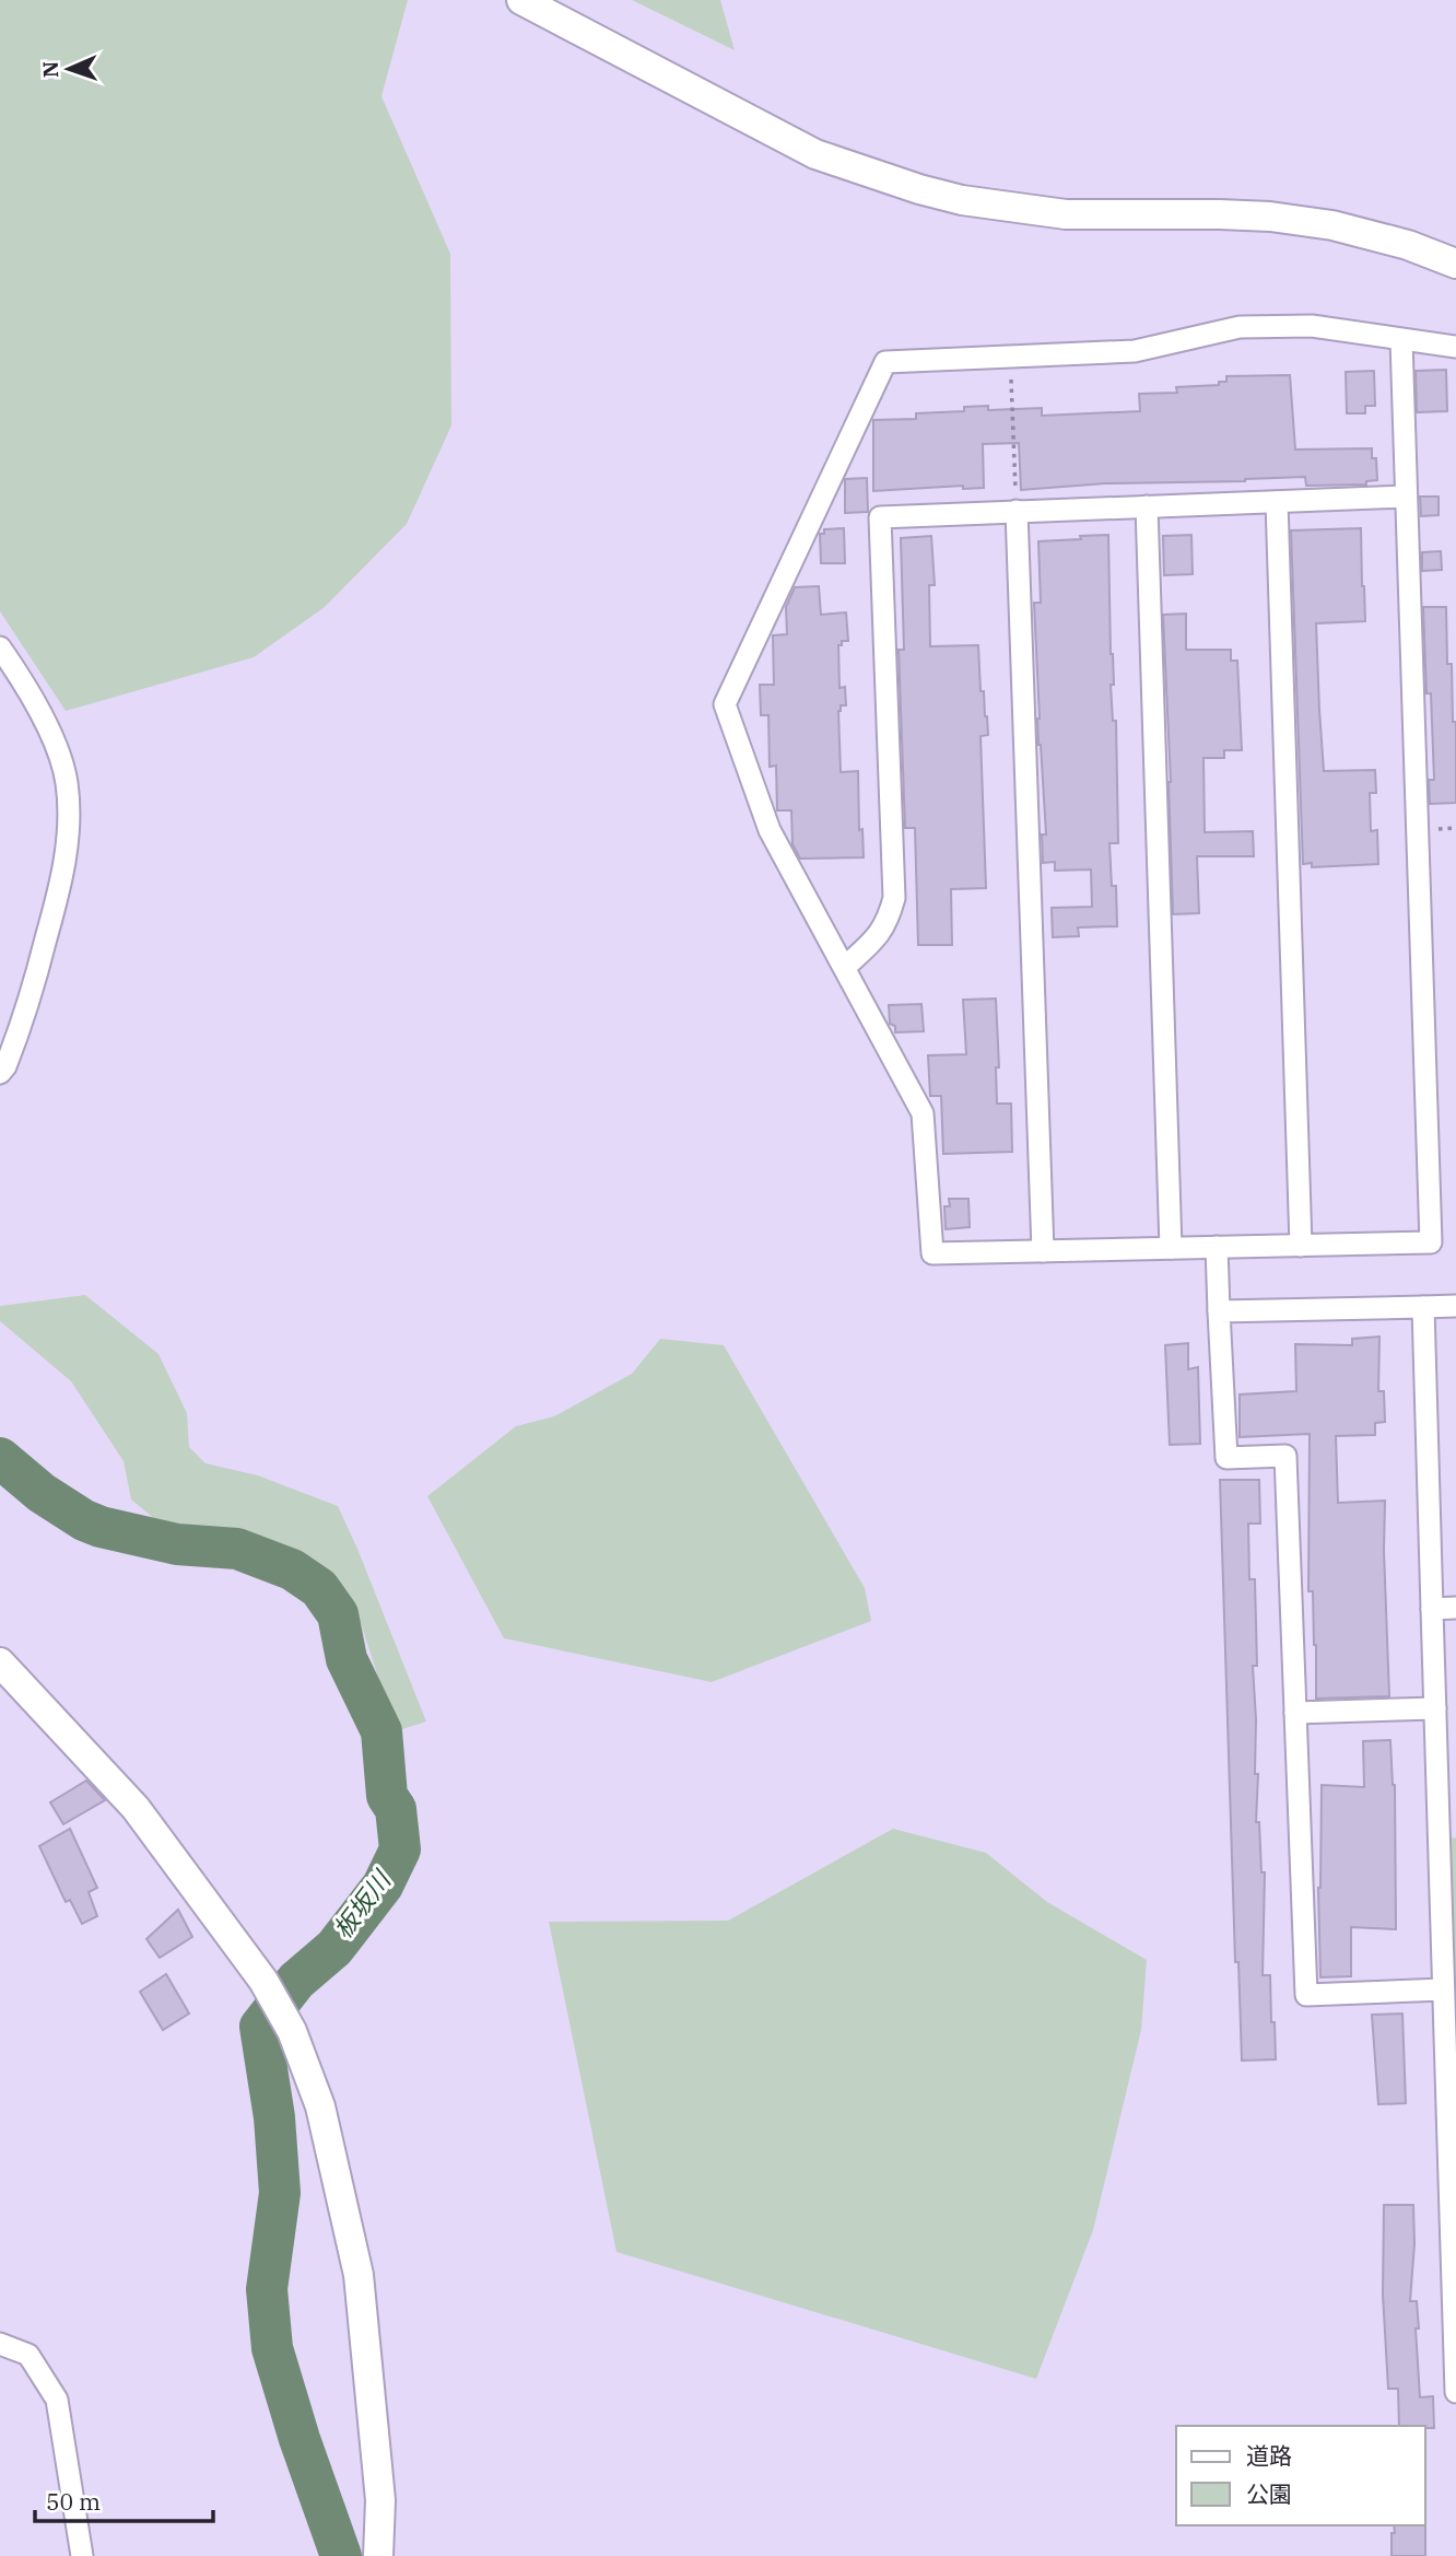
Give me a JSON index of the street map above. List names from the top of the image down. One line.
{"water":["板坂川"],"legend":["道路","公園"],"scale_bar":"50 m","north":"left"}
